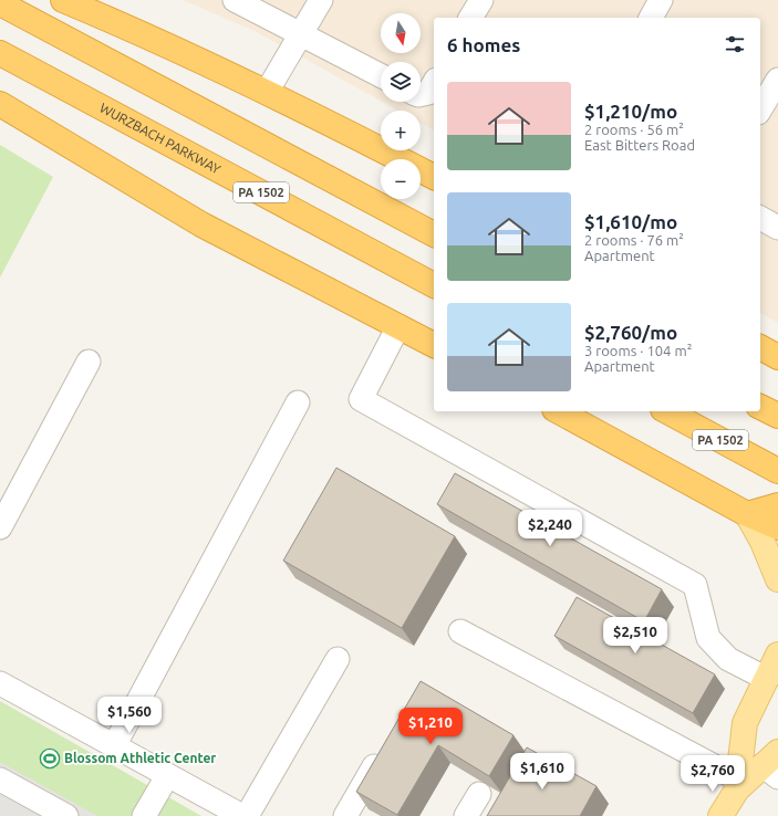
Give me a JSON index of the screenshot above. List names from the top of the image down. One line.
{"streets":{"highway":["WURZBACH PARKWAY","PA 1502"]},"places":{"sports":["Blossom Athletic Center"]},"north":"bottom","page":{"map_buttons":["+","−"],"heading":"6 homes","list":[{"name":"$1,210/mo","note":"2 rooms · 56 m² · East Bitters Road"},{"name":"$1,610/mo","note":"2 rooms · 76 m² · Apartment"},{"name":"$2,760/mo","note":"3 rooms · 104 m² · Apartment"}],"price":["$2,240","$2,510","$1,560","$1,210","$1,610","$2,760"]}}
